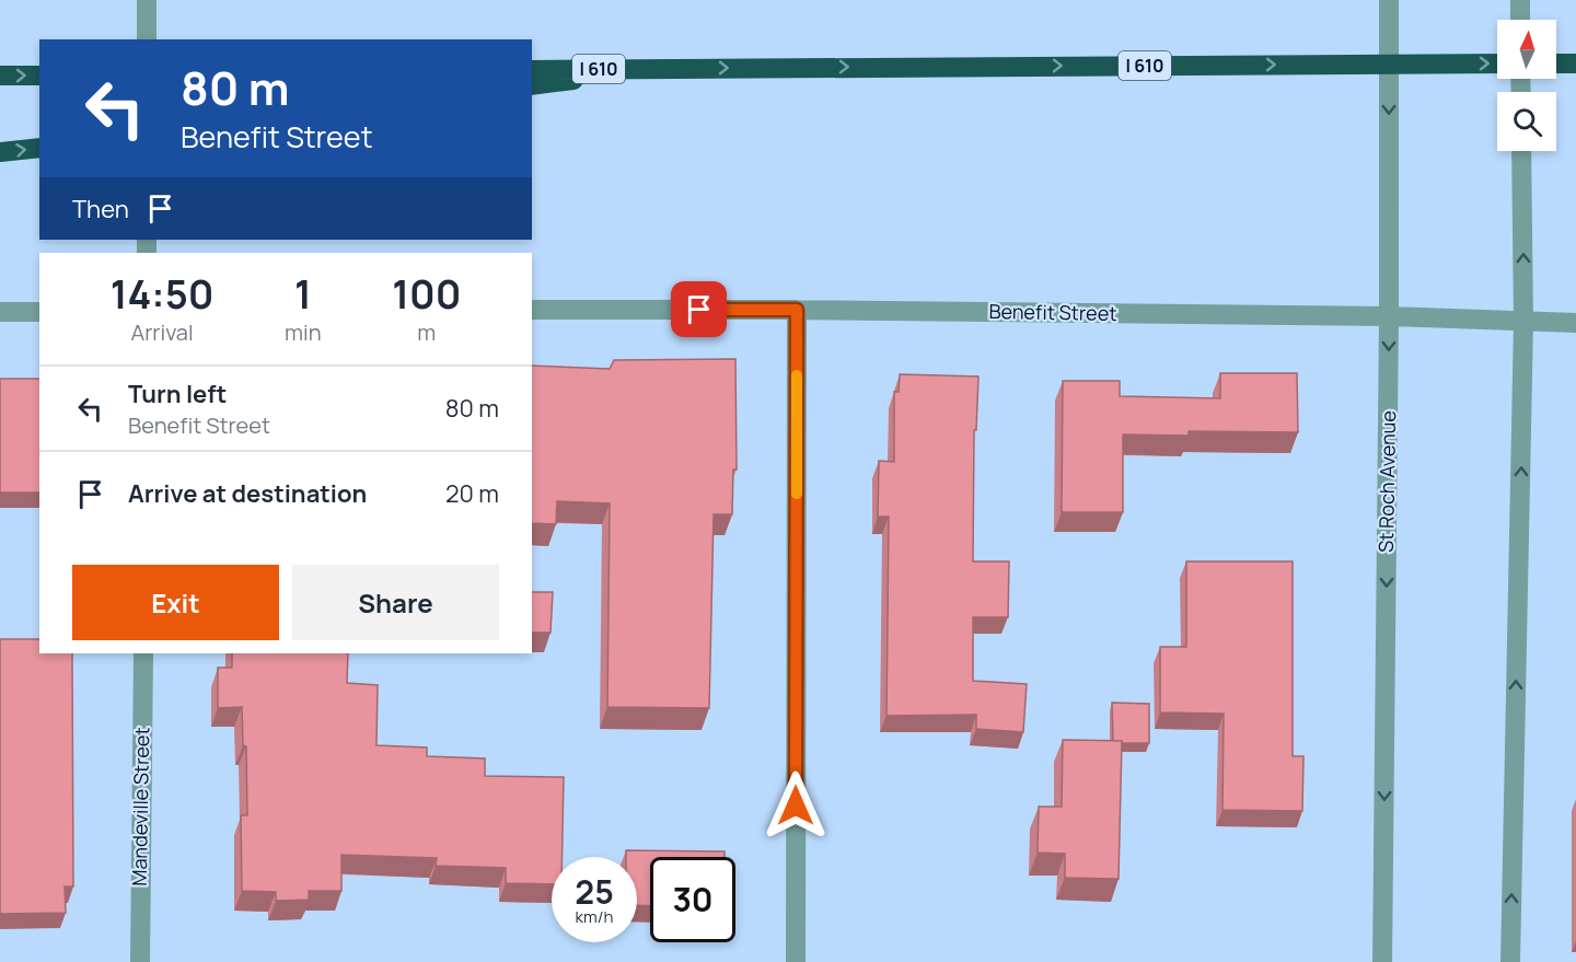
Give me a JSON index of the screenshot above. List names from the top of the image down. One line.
{"streets":{"highway":["I 610"],"street":["Benefit Street","St Roch Avenue","Mandeville Street"]},"crossings":[["Benefit Street","St Roch Avenue"]],"north":"top","page":{"turn":["80 m","Benefit Street"],"then":"Then","eta":["14:50","Arrival","1","min","100","m"],"list":[{"name":"Turn left","note":"Benefit Street","value":"80 m"},{"name":"Arrive at destination","value":"20 m"}],"buttons":["Exit","Share"],"speed":"25 km/h","limit":"30"}}
